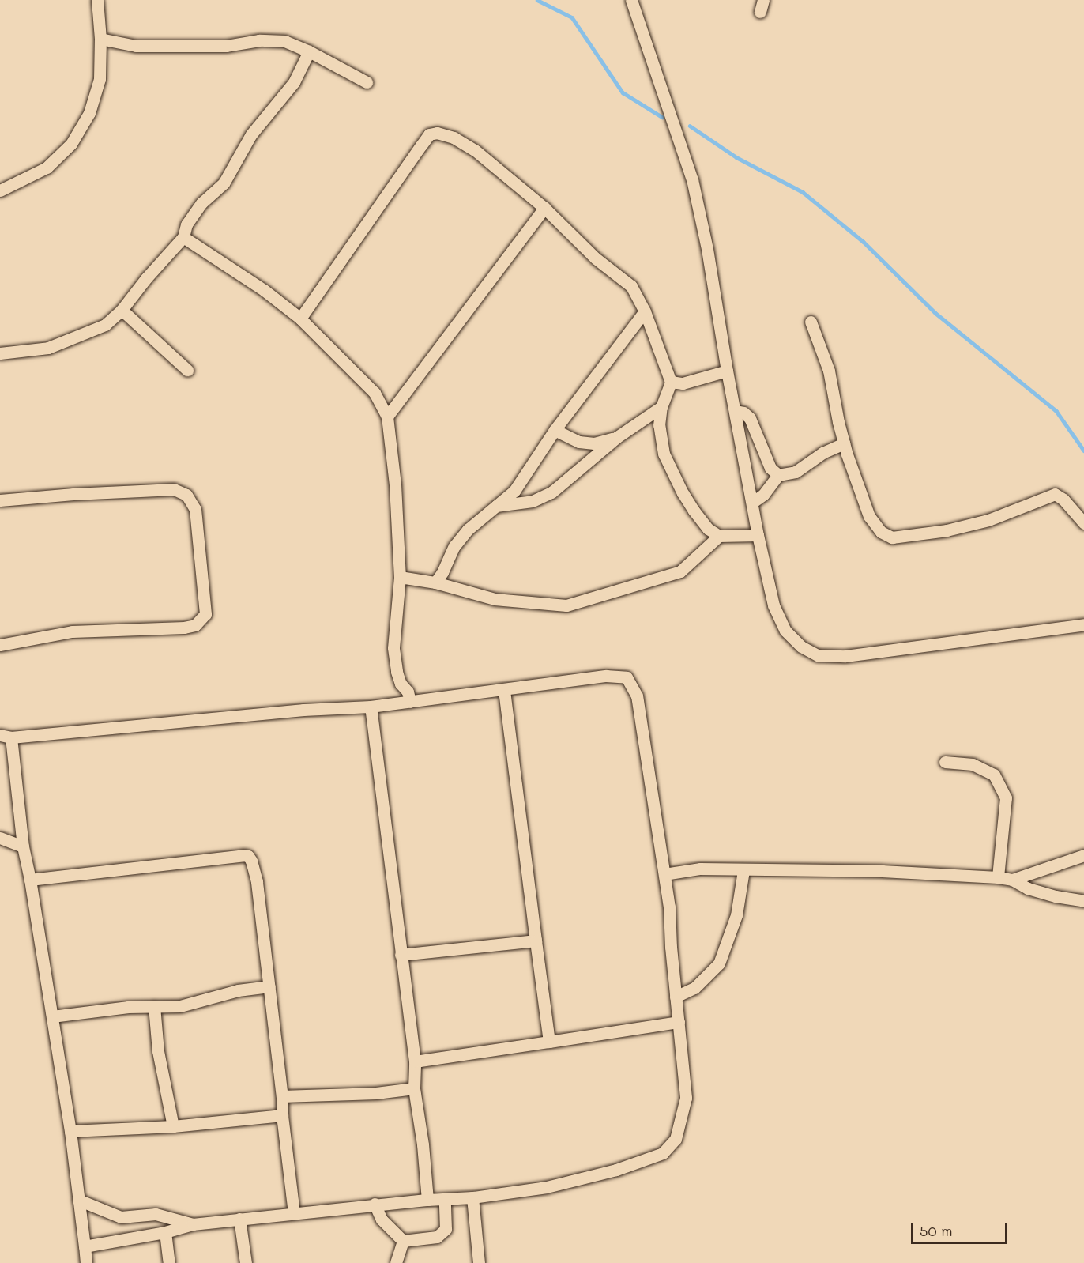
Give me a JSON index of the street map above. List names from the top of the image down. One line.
{"scale_bar":"50 m"}
